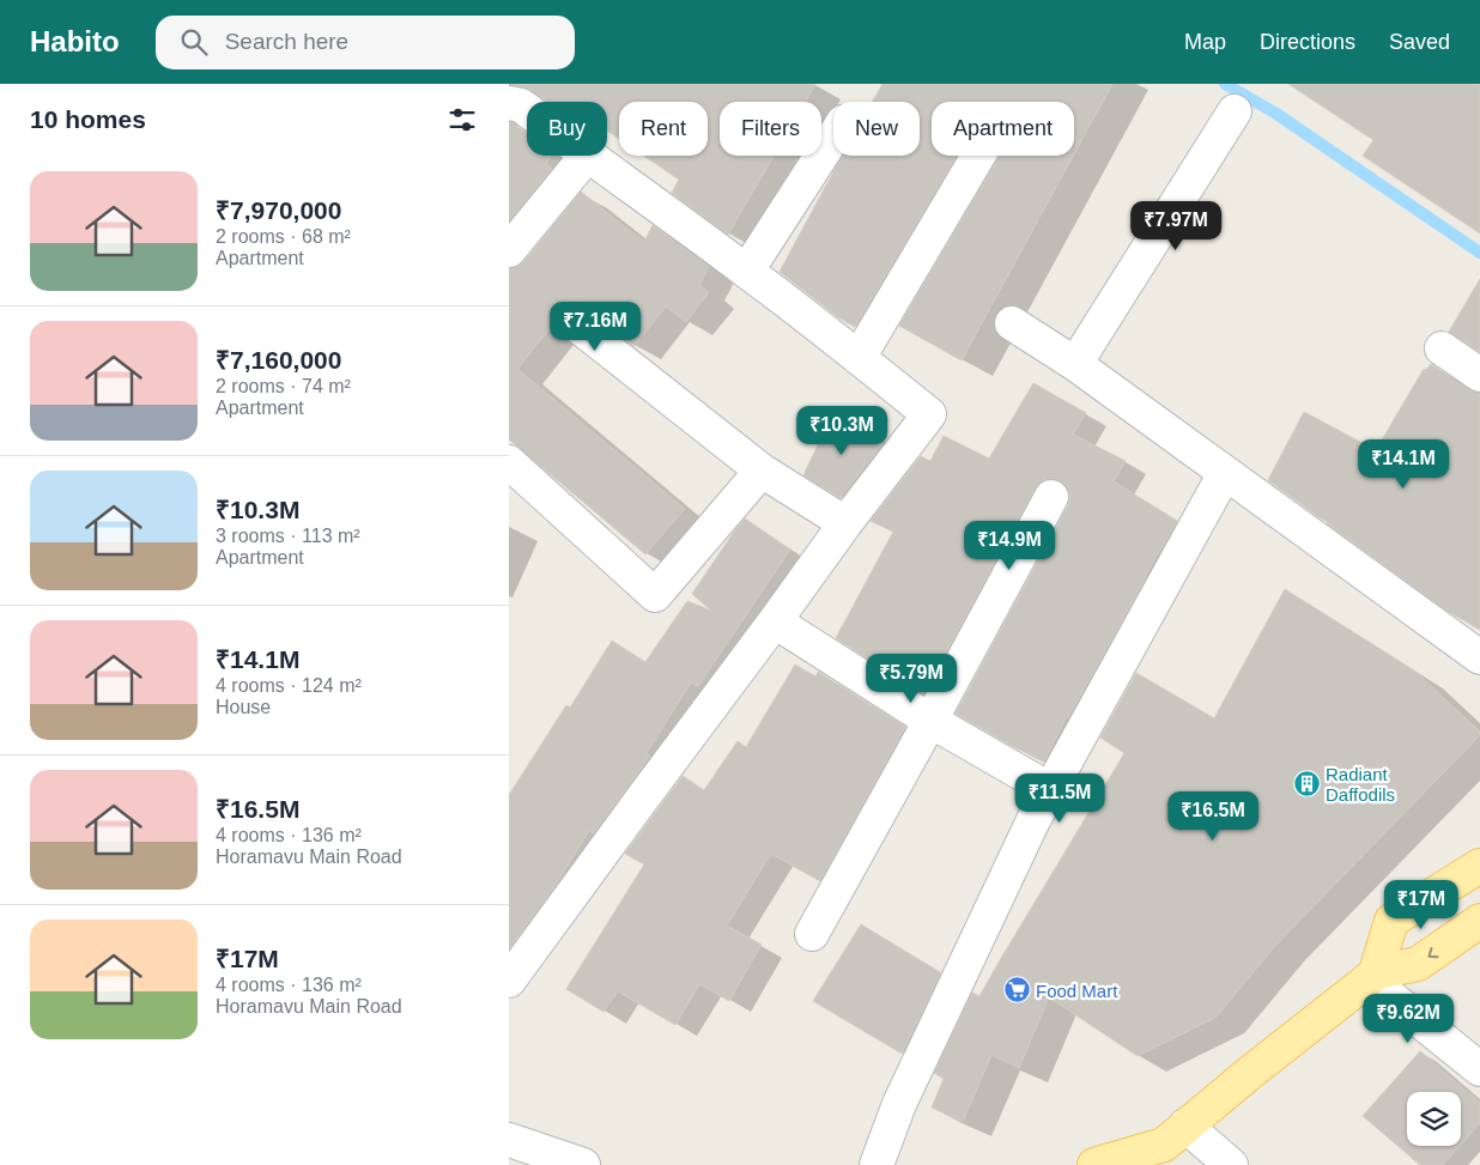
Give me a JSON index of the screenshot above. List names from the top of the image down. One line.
{"places":{"building":["Radiant Daffodils"],"supermarket":["Food Mart"]},"page":{"header":"Habito","search":"Search here","nav":["Map","Directions","Saved"],"heading":"10 homes","chip":["Buy","Rent","Filters","New","Apartment"],"list":[{"name":"₹7,970,000","note":"2 rooms · 68 m² · Apartment"},{"name":"₹7,160,000","note":"2 rooms · 74 m² · Apartment"},{"name":"₹10.3M","note":"3 rooms · 113 m² · Apartment"},{"name":"₹14.1M","note":"4 rooms · 124 m² · House"},{"name":"₹16.5M","note":"4 rooms · 136 m² · Horamavu Main Road"},{"name":"₹17M","note":"4 rooms · 136 m² · Horamavu Main Road"}],"price":["₹7.97M","₹7.16M","₹10.3M","₹14.1M","₹14.9M","₹5.79M","₹11.5M","₹16.5M","₹17M","₹9.62M"]}}
